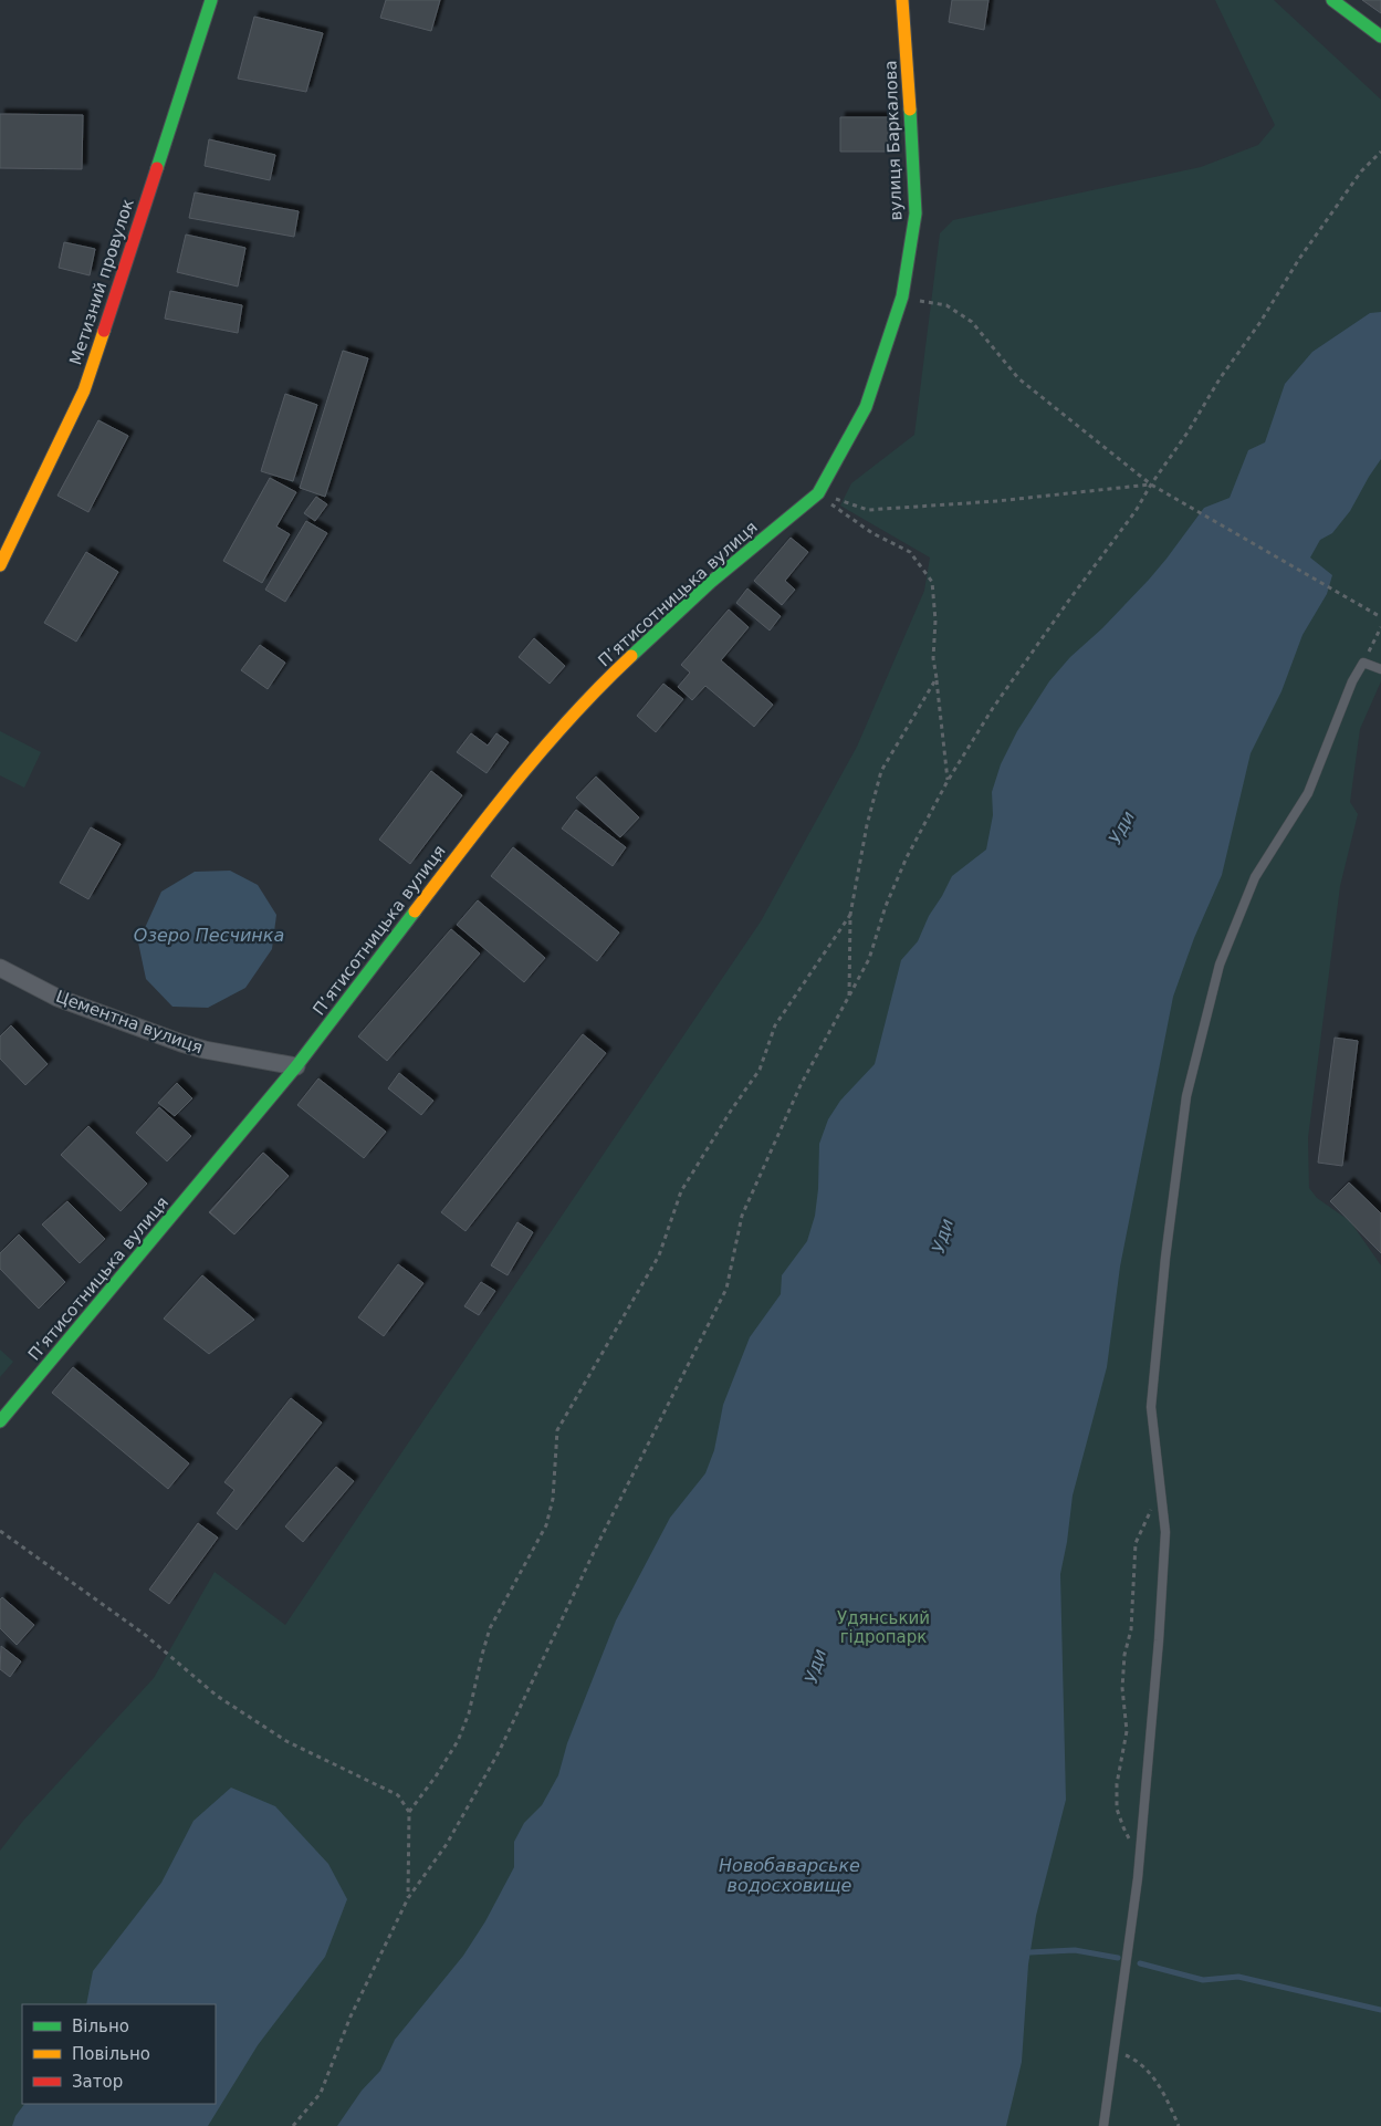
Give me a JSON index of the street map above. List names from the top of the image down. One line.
{"streets":{"street":["вулиця Баркалова","Метизний провулок","П’ятисотницька вулиця","Цементна вулиця"]},"crossings":[["вулиця Баркалова","П’ятисотницька вулиця"],["П’ятисотницька вулиця","Цементна вулиця"]],"water":["Уди","Озеро Песчинка","Новобаварське водосховище"],"parks":["Удянський гідропарк"],"legend":["Вільно","Повільно","Затор"]}
